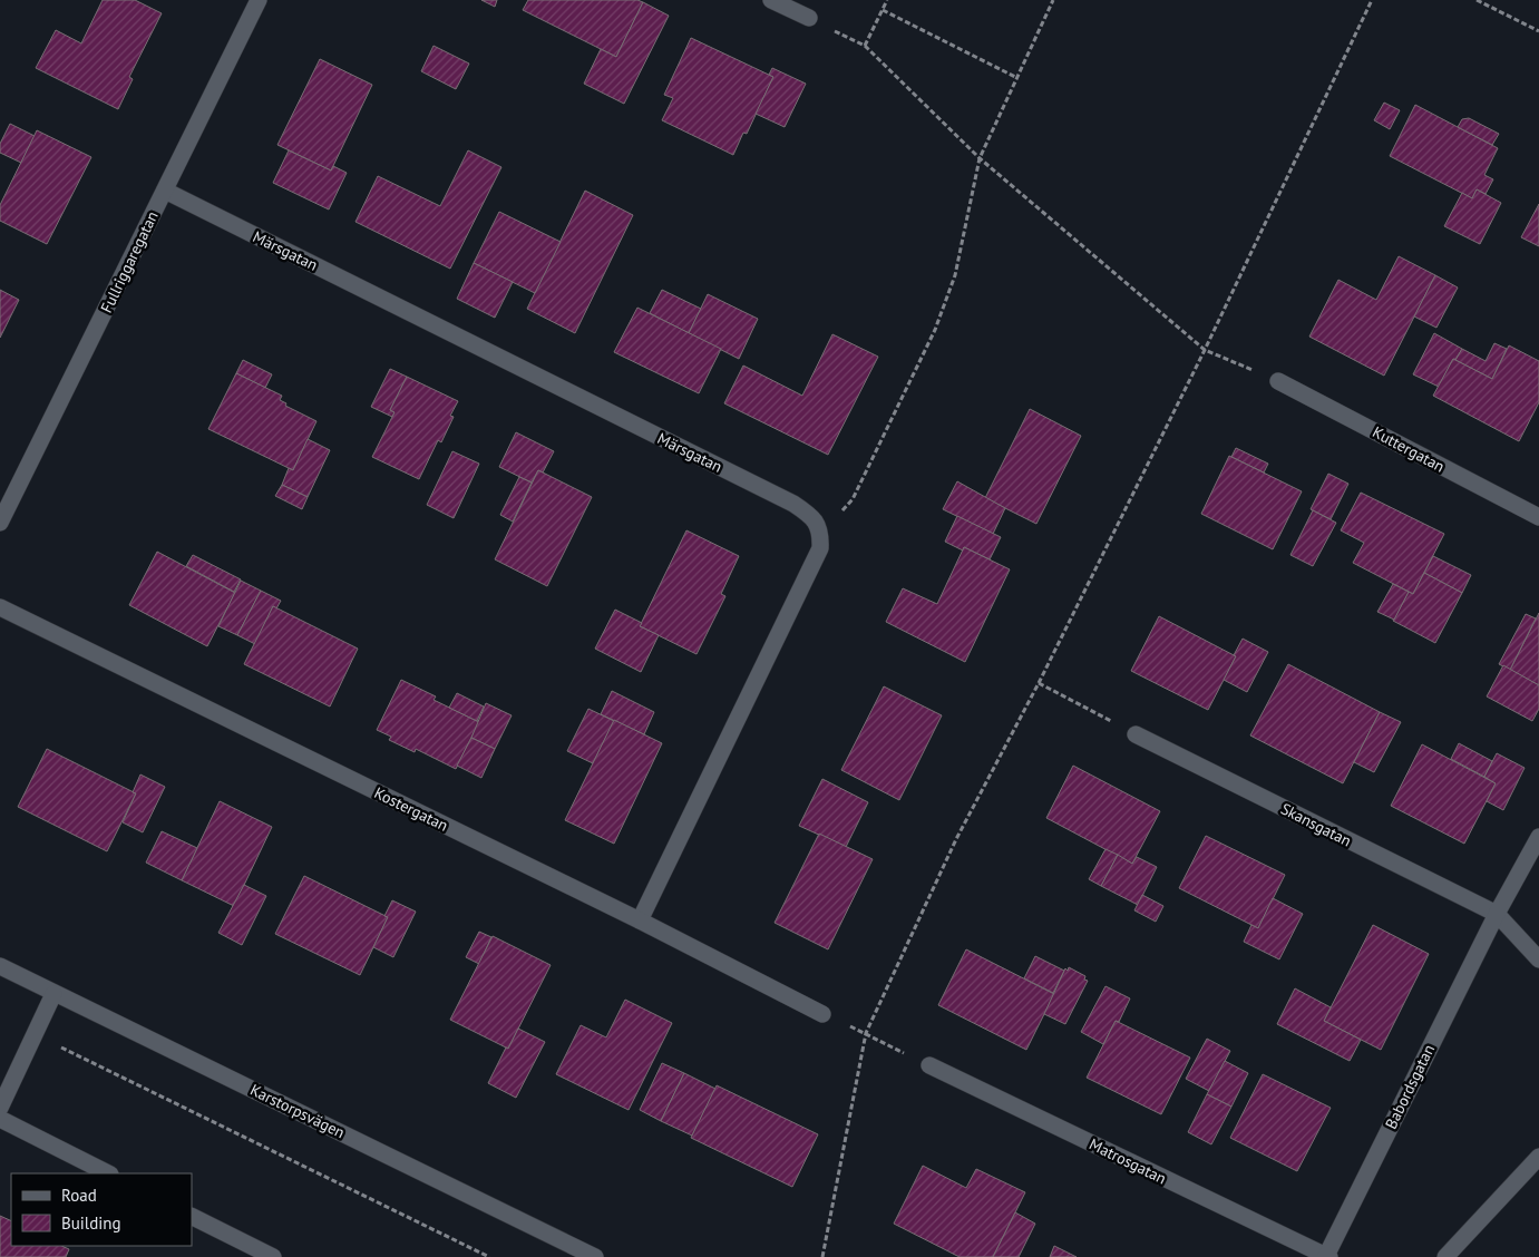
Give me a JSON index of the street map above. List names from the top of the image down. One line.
{"streets":{"street":["Märsgatan","Fullriggaregatan","Kuttergatan","Kostergatan","Skansgatan","Babordsgatan","Karstorpsvägen","Matrosgatan"]},"crossings":[["Märsgatan","Fullriggaregatan"],["Skansgatan","Babordsgatan"],["Babordsgatan","Matrosgatan"]],"legend":["Road","Building"]}
